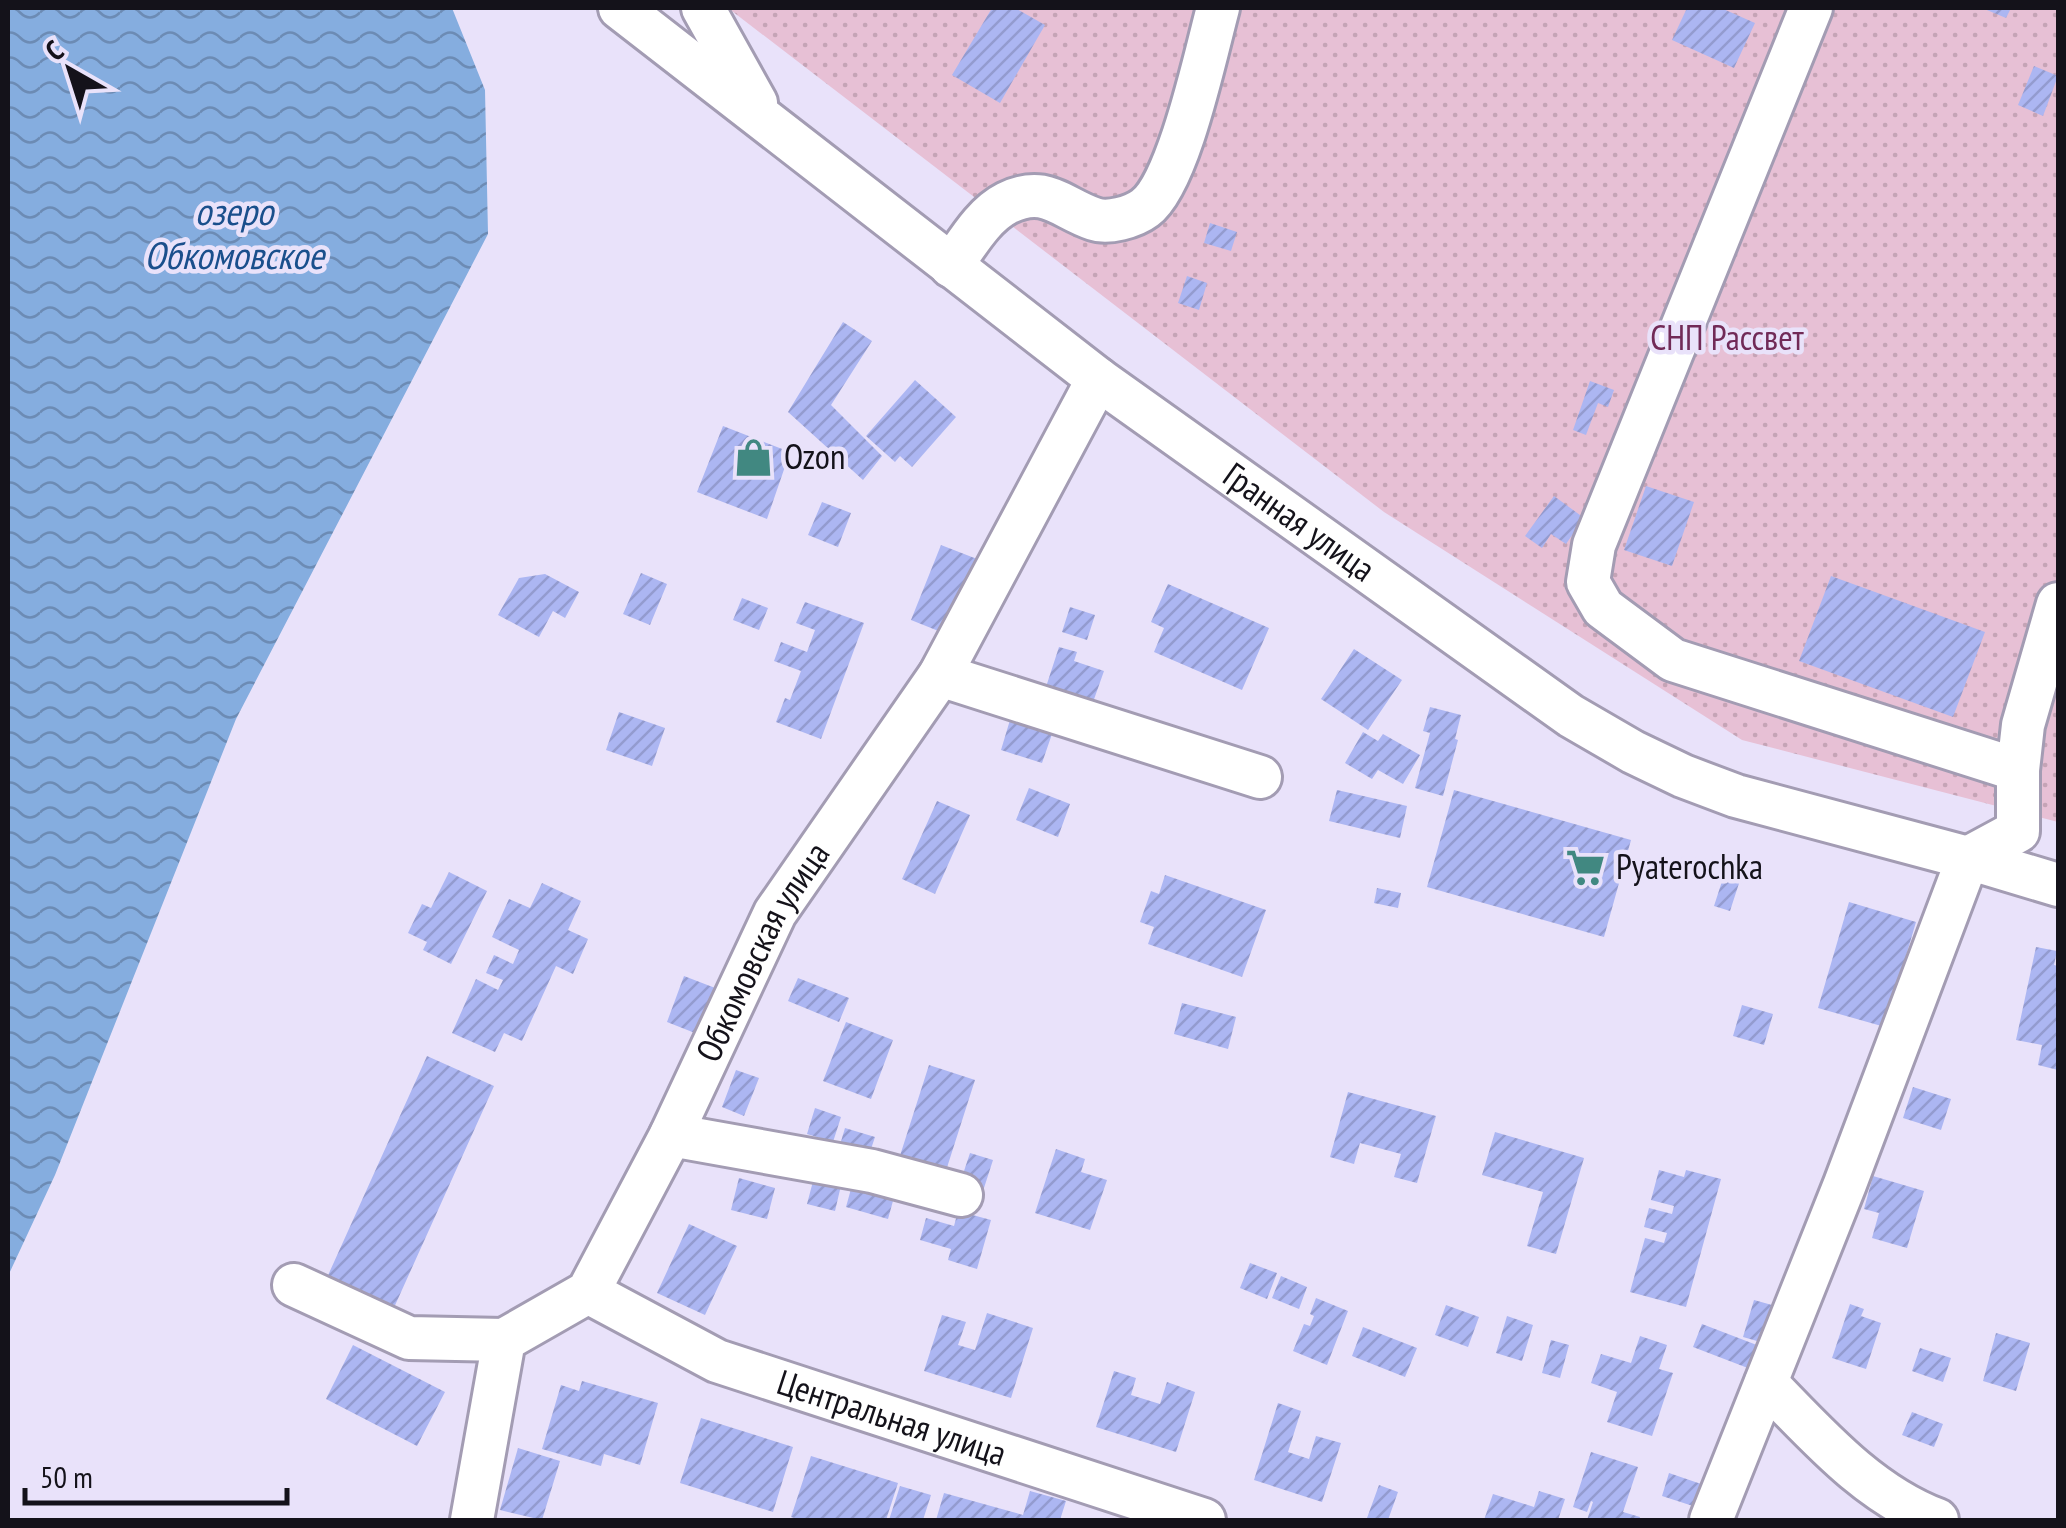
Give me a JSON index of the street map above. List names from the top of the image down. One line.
{"streets":{"street":["Гранная улица","Обкомовская улица","Центральная улица"]},"crossings":[["Гранная улица","Обкомовская улица"],["Обкомовская улица","Центральная улица"]],"water":["озеро Обкомовское"],"parks":["СНП Рассвет"],"places":{"shop":["Ozon"],"supermarket":["Pyaterochka"]},"scale_bar":"50 m","north":"top left"}
